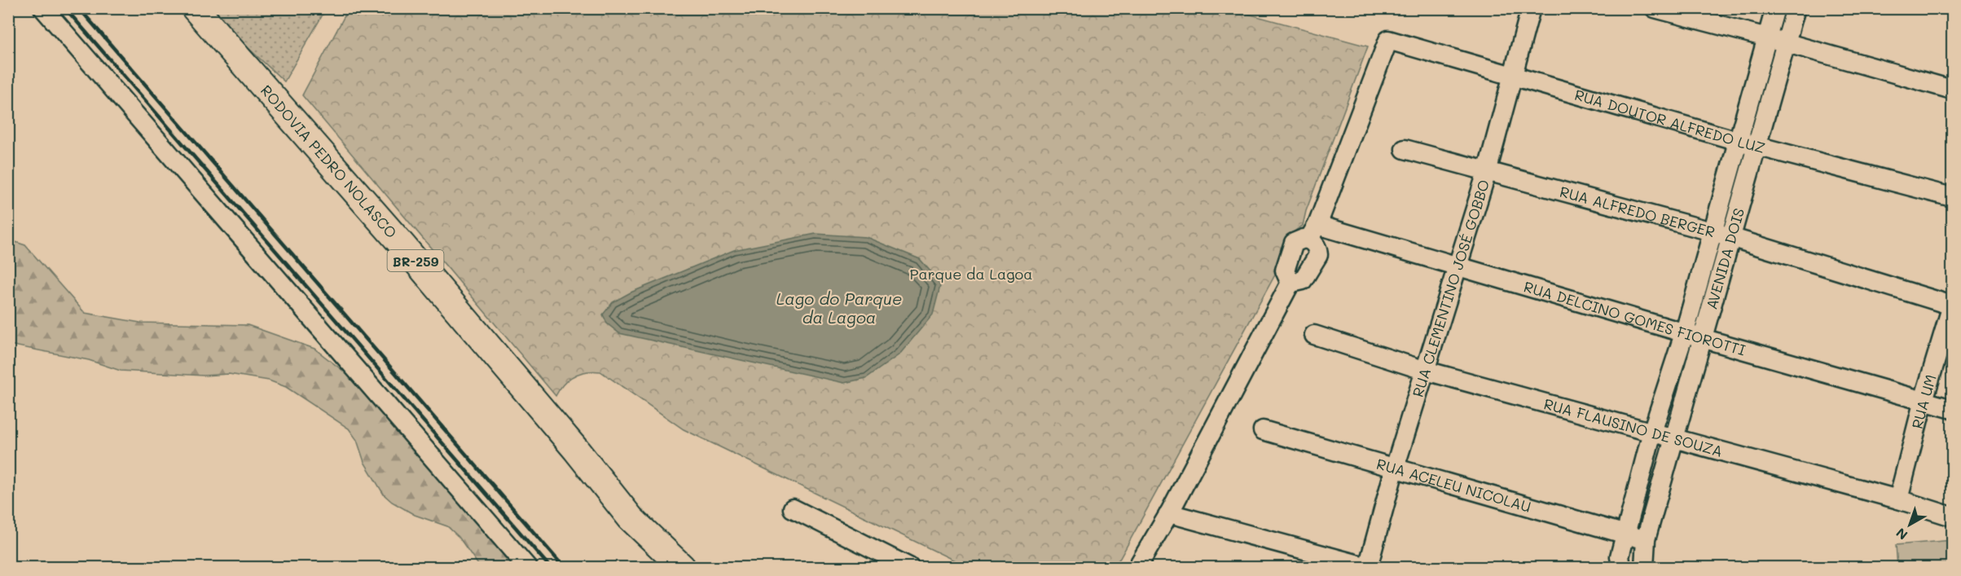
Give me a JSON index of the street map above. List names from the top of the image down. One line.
{"streets":{"highway":["RODOVIA PEDRO NOLASCO","BR-259"],"street":["RUA DOUTOR ALFREDO LUZ","RUA ALFREDO BERGER","AVENIDA DOIS","RUA CLEMENTINO JOSÉ GOBBO","RUA DELCINO GOMES FIOROTTI","RUA UM","RUA FLAUSINO DE SOUZA","RUA ACELEU NICOLAU"]},"crossings":[["RUA DOUTOR ALFREDO LUZ","AVENIDA DOIS"],["RUA DOUTOR ALFREDO LUZ","RUA CLEMENTINO JOSÉ GOBBO"],["RUA DOUTOR ALFREDO LUZ","RUA DELCINO GOMES FIOROTTI"],["RUA ALFREDO BERGER","AVENIDA DOIS"],["RUA ALFREDO BERGER","RUA CLEMENTINO JOSÉ GOBBO"],["RUA ALFREDO BERGER","RUA UM"],["AVENIDA DOIS","RUA DELCINO GOMES FIOROTTI"],["AVENIDA DOIS","RUA FLAUSINO DE SOUZA"],["AVENIDA DOIS","RUA ACELEU NICOLAU"],["RUA CLEMENTINO JOSÉ GOBBO","RUA DELCINO GOMES FIOROTTI"],["RUA CLEMENTINO JOSÉ GOBBO","RUA FLAUSINO DE SOUZA"],["RUA CLEMENTINO JOSÉ GOBBO","RUA ACELEU NICOLAU"],["RUA DELCINO GOMES FIOROTTI","RUA UM"],["RUA UM","RUA FLAUSINO DE SOUZA"]],"water":["Lago do Parque da Lagoa"],"parks":["Parque da Lagoa"],"north":"bottom left"}
